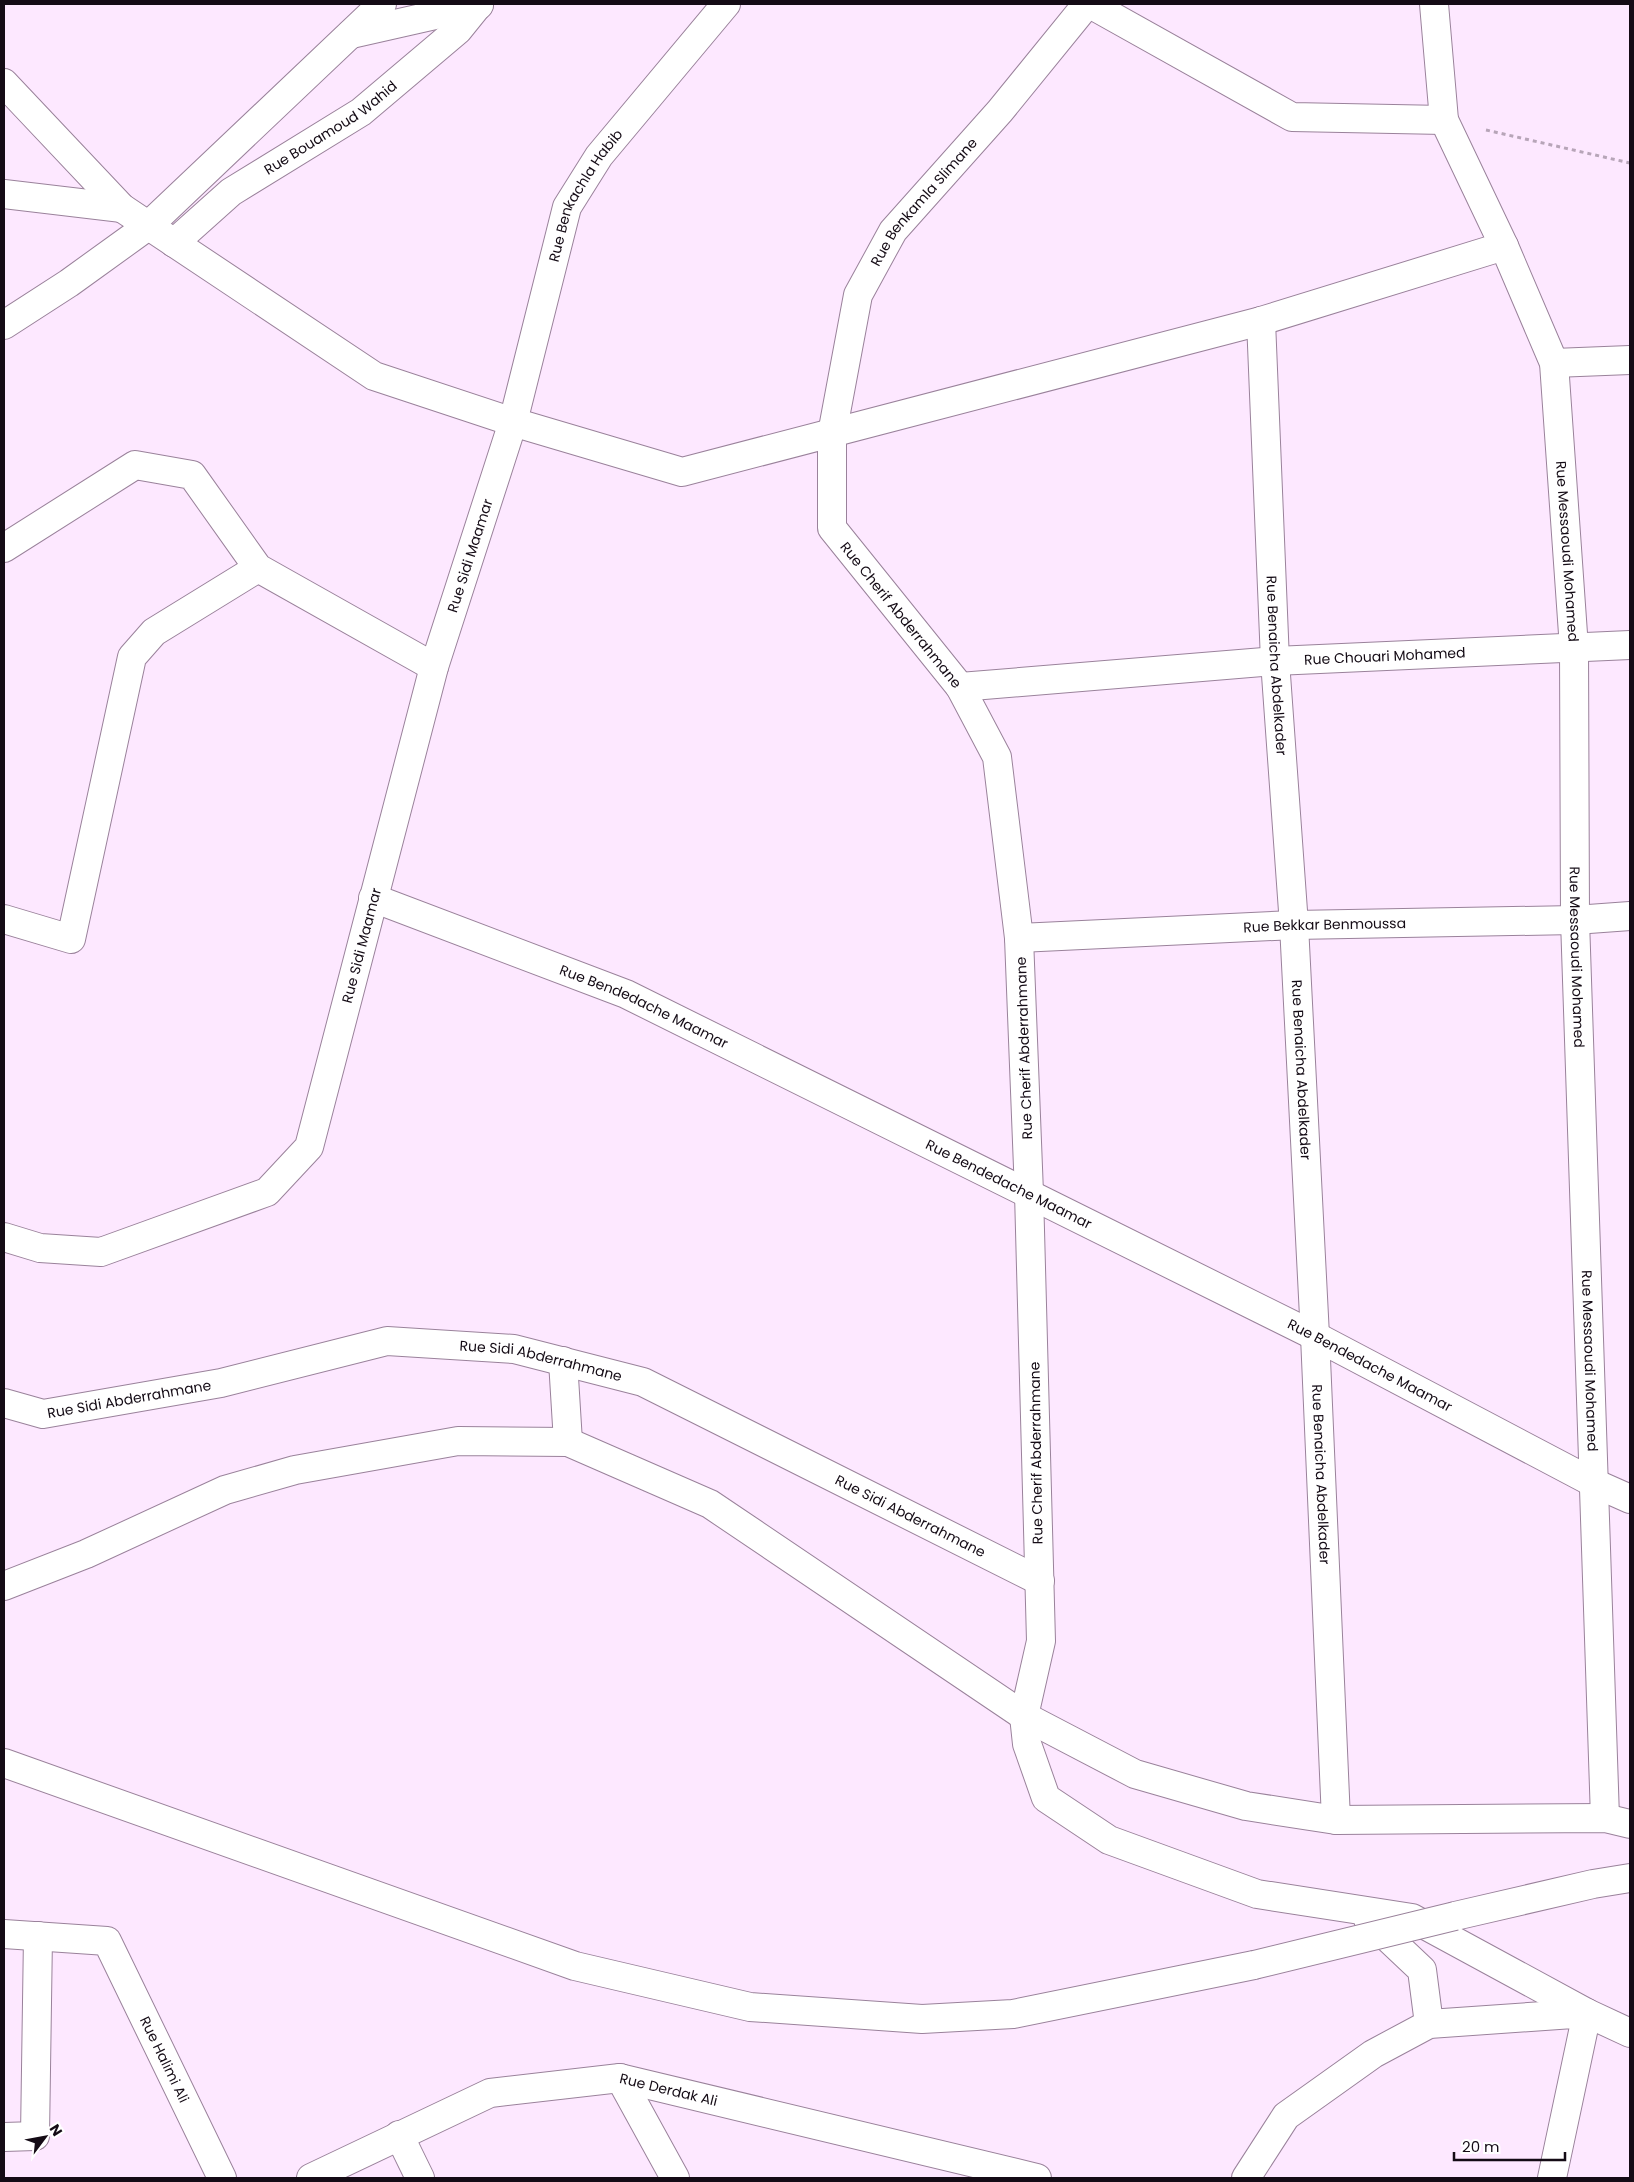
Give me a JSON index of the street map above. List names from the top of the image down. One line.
{"streets":{"street":["Rue Bouamoud Wahid","Rue Benkachla Habib","Rue Benkamla Slimane","Rue Messaoudi Mohamed","Rue Sidi Maamar","Rue Cherif Abderrahmane","Rue Chouari Mohamed","Rue Benaicha Abdelkader","Rue Bekkar Benmoussa","Rue Bendedache Maamar","Rue Sidi Abderrahmane","Rue Halimi Ali","Rue Derdak Ali"]},"crossings":[["Rue Benkachla Habib","Rue Sidi Maamar"],["Rue Benkamla Slimane","Rue Cherif Abderrahmane"],["Rue Messaoudi Mohamed","Rue Chouari Mohamed"],["Rue Messaoudi Mohamed","Rue Bekkar Benmoussa"],["Rue Messaoudi Mohamed","Rue Bendedache Maamar"],["Rue Sidi Maamar","Rue Bendedache Maamar"],["Rue Cherif Abderrahmane","Rue Chouari Mohamed"],["Rue Cherif Abderrahmane","Rue Bekkar Benmoussa"],["Rue Cherif Abderrahmane","Rue Bendedache Maamar"],["Rue Cherif Abderrahmane","Rue Sidi Abderrahmane"],["Rue Chouari Mohamed","Rue Benaicha Abdelkader"],["Rue Benaicha Abdelkader","Rue Bekkar Benmoussa"],["Rue Benaicha Abdelkader","Rue Bendedache Maamar"]],"scale_bar":"20 m","north":"top right"}
